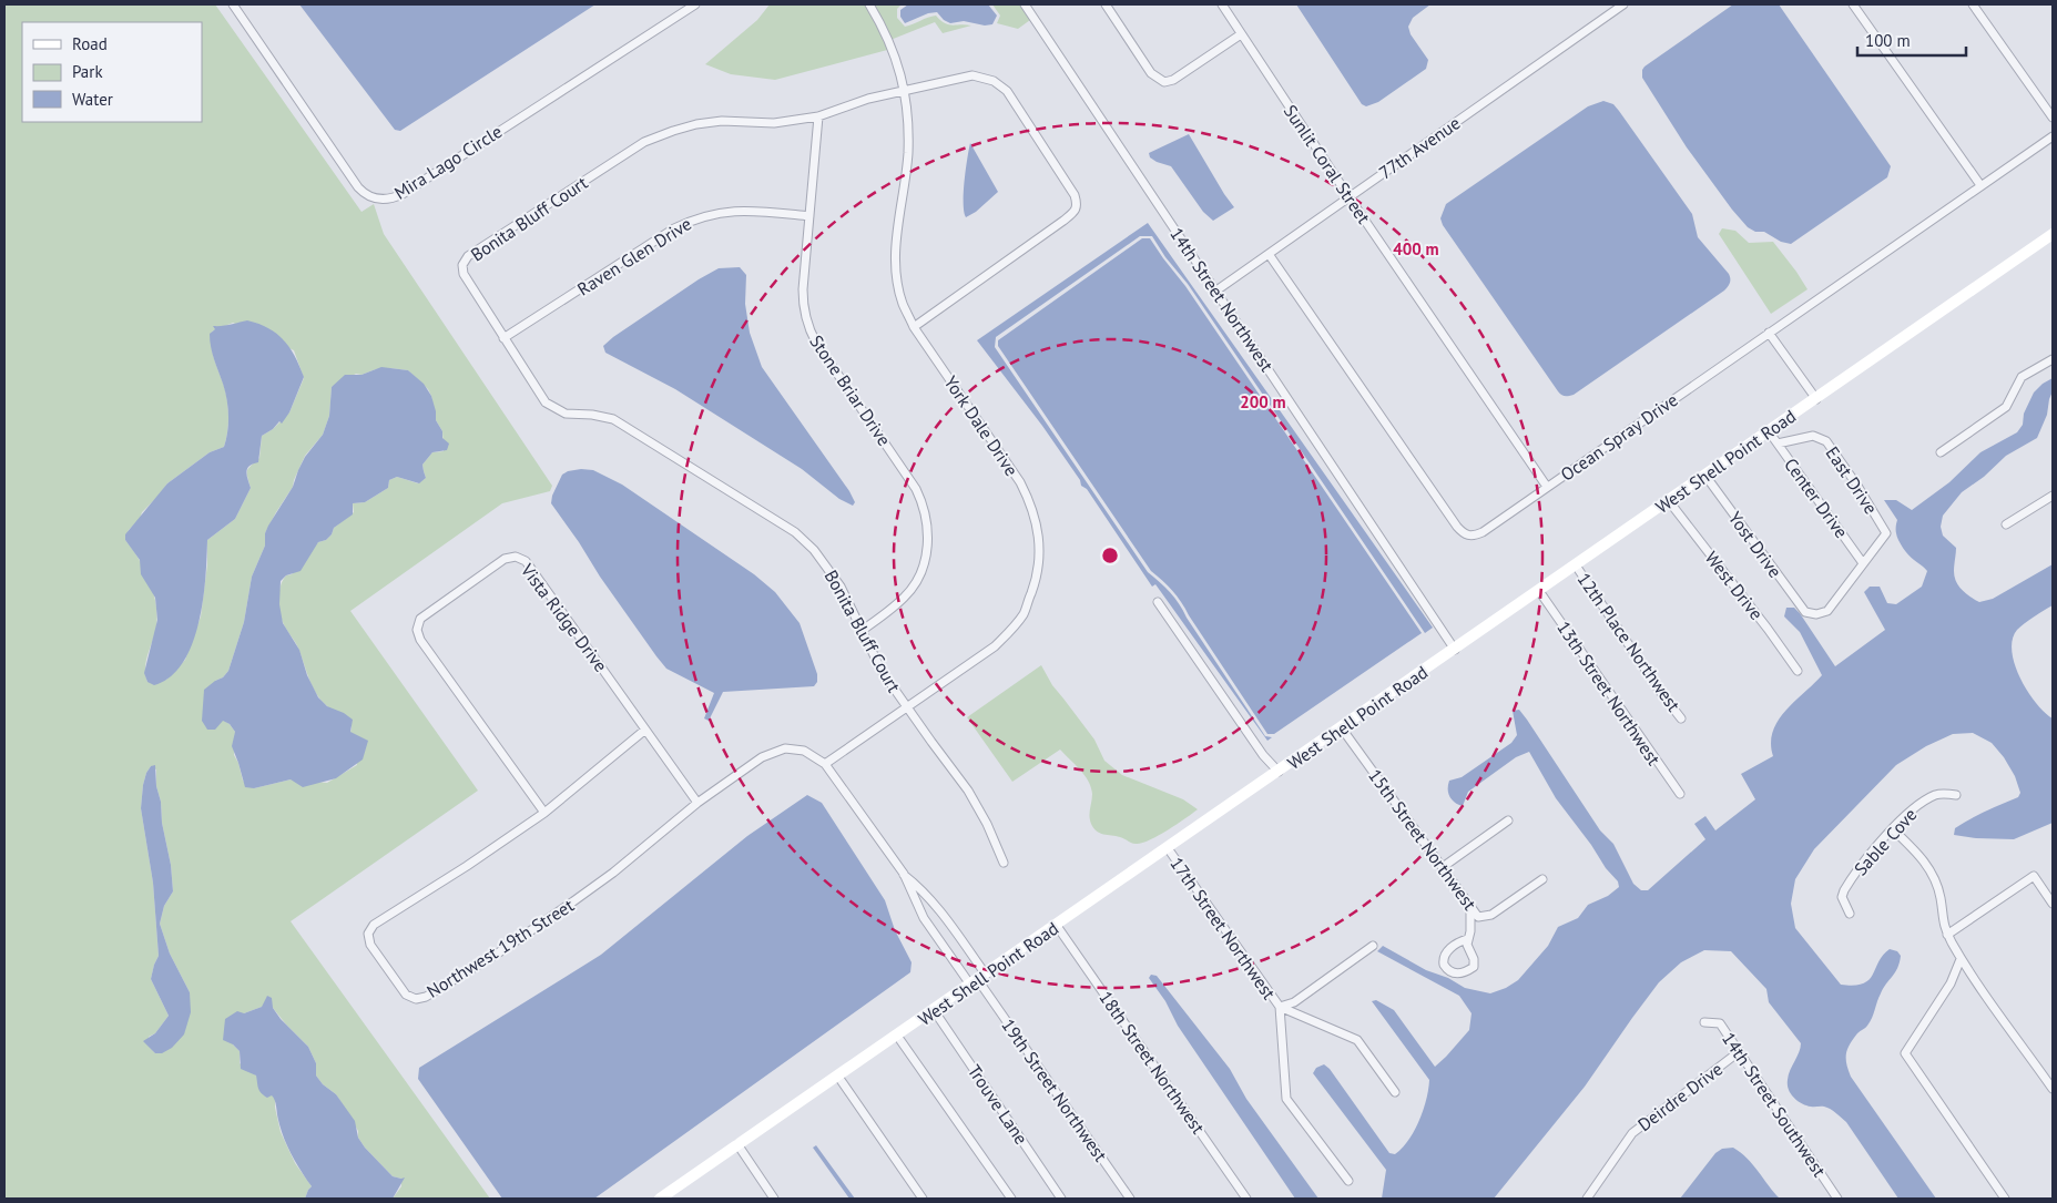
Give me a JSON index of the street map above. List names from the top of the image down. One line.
{"streets":{"street":["77th Avenue","Mira Lago Circle","Sunlit Coral Street","Bonita Bluff Court","Raven Glen Drive","14th Street Northwest","Stone Briar Drive","York Dale Drive","Ocean Spray Drive","West Shell Point Road","East Drive","Center Drive","Yost Drive","West Drive","Vista Ridge Drive","12th Place Northwest","13th Street Northwest","15th Street Northwest","Sable Cove","17th Street Northwest","Northwest 19th Street","18th Street Northwest","19th Street Northwest","Deirdre Drive","Trouve Lane","14th Street Southwest"]},"crossings":[["77th Avenue","Sunlit Coral Street"],["77th Avenue","14th Street Northwest"],["77th Avenue","Ocean Spray Drive"],["Sunlit Coral Street","Ocean Spray Drive"],["Bonita Bluff Court","Raven Glen Drive"],["Bonita Bluff Court","Stone Briar Drive"],["Bonita Bluff Court","York Dale Drive"],["Raven Glen Drive","Stone Briar Drive"],["14th Street Northwest","West Shell Point Road"],["York Dale Drive","Northwest 19th Street"],["West Shell Point Road","Center Drive"],["West Shell Point Road","Yost Drive"],["West Shell Point Road","West Drive"],["West Shell Point Road","12th Place Northwest"],["West Shell Point Road","13th Street Northwest"],["West Shell Point Road","15th Street Northwest"],["West Shell Point Road","17th Street Northwest"],["West Shell Point Road","Northwest 19th Street"],["West Shell Point Road","18th Street Northwest"],["West Shell Point Road","19th Street Northwest"],["West Shell Point Road","Trouve Lane"],["East Drive","Center Drive"],["East Drive","Yost Drive"],["Center Drive","Yost Drive"],["Vista Ridge Drive","Northwest 19th Street"],["Northwest 19th Street","19th Street Northwest"],["Deirdre Drive","14th Street Southwest"]],"legend":["Road","Park","Water"],"scale_bar":"100 m","rings":["400 m","200 m"]}
